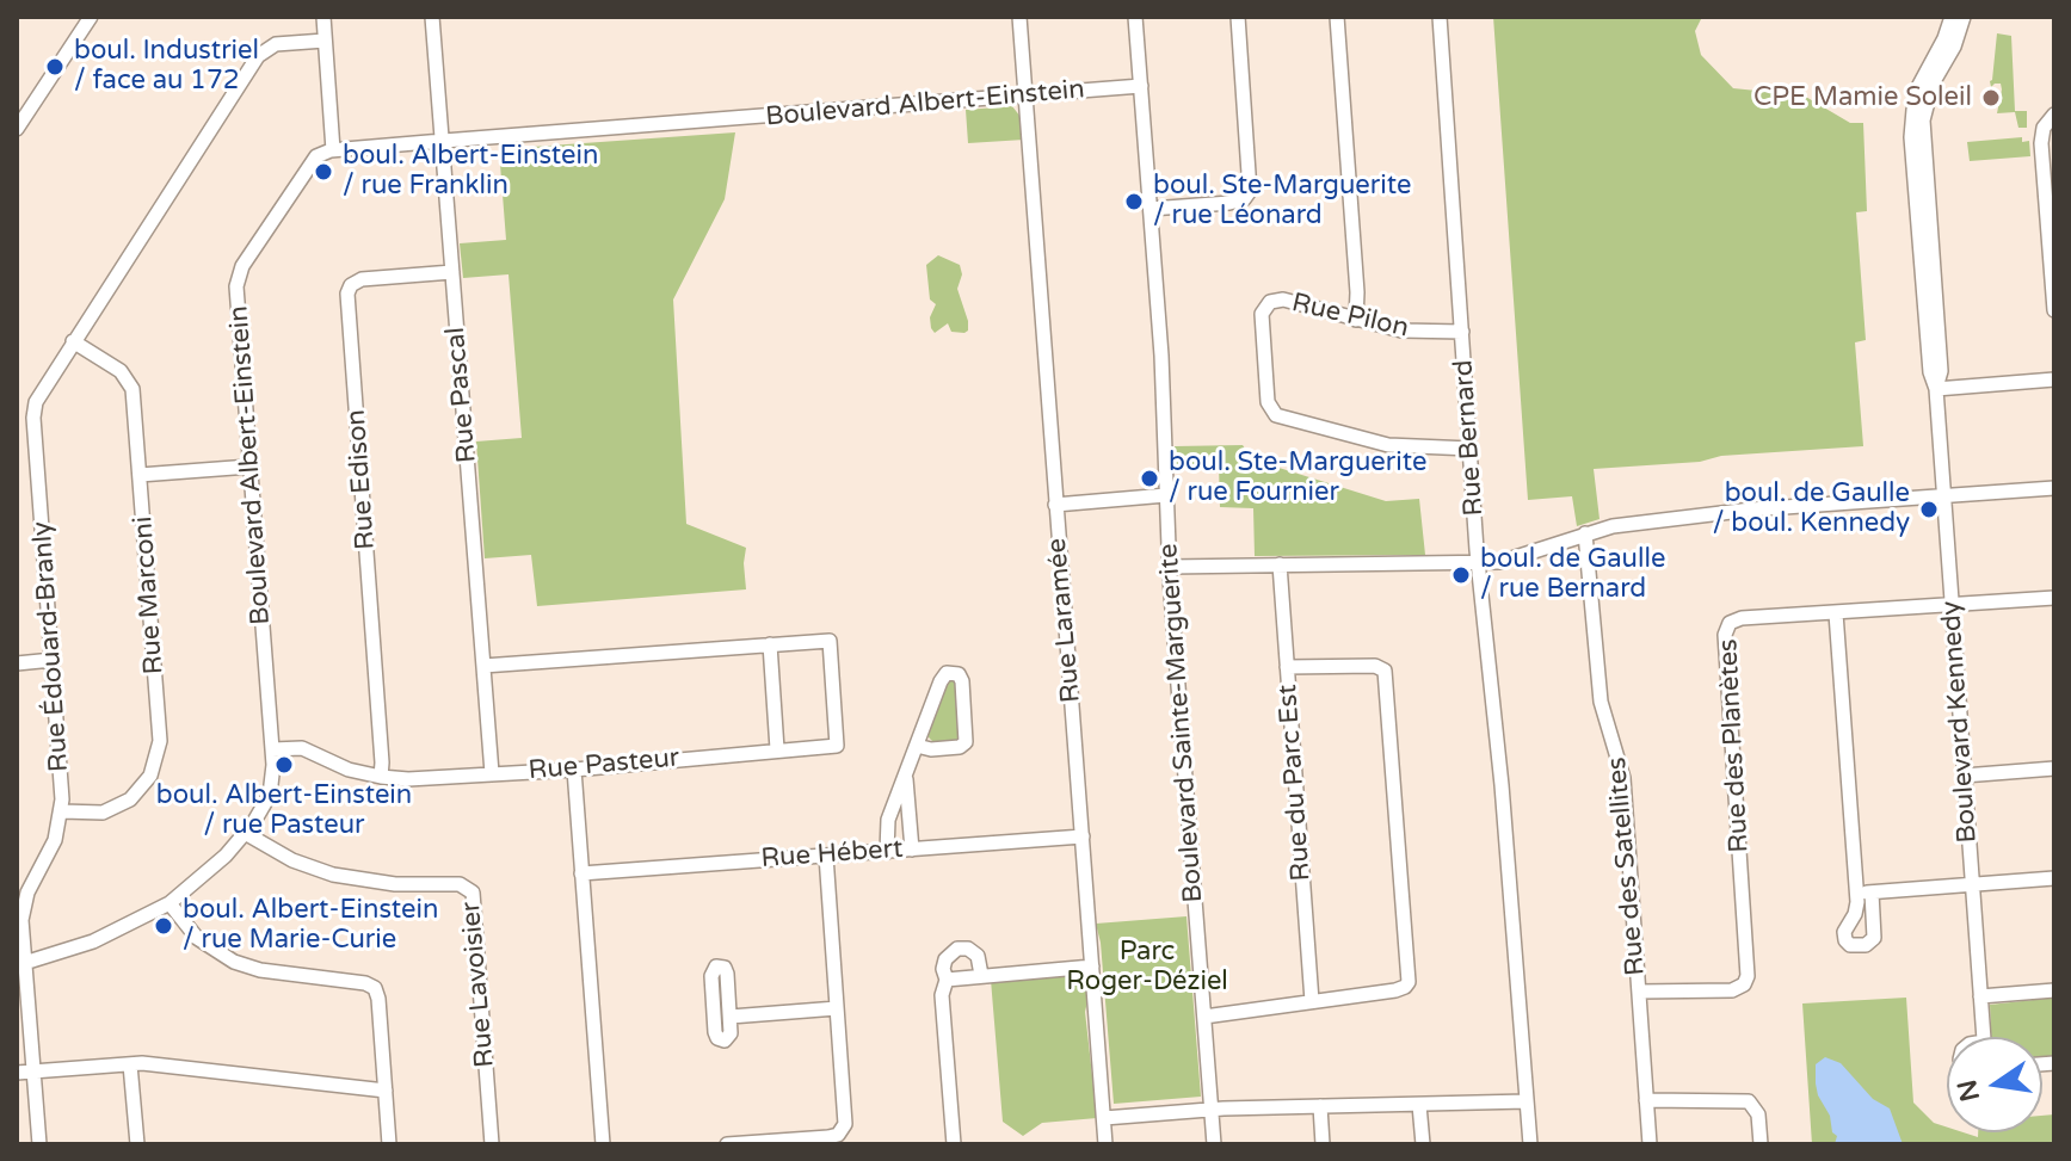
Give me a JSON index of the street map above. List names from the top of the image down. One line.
{"streets":{"street":["Boulevard Albert-Einstein","Rue Pilon","Rue Pascal","Rue Bernard","Rue Edison","Rue Marconi","Rue Laramée","Rue Édouard-Branly","Boulevard Kennedy","Boulevard Sainte-Marguerite","Rue des Planètes","Rue Pasteur","Rue du Parc Est","Rue Hébert","Rue des Satellites","Rue Lavoisier"]},"crossings":[["Boulevard Albert-Einstein","Rue Pascal"],["Boulevard Albert-Einstein","Rue Laramée"],["Boulevard Albert-Einstein","Rue Édouard-Branly"],["Boulevard Albert-Einstein","Boulevard Sainte-Marguerite"],["Boulevard Albert-Einstein","Rue Pasteur"],["Boulevard Albert-Einstein","Rue Lavoisier"],["Rue Pilon","Rue Bernard"],["Rue Pascal","Rue Edison"],["Rue Pascal","Rue Pasteur"],["Rue Edison","Rue Pasteur"],["Rue Marconi","Rue Édouard-Branly"],["Rue Laramée","Rue Hébert"],["Boulevard Kennedy","Rue des Planètes"],["Rue des Planètes","Rue des Satellites"]],"parks":["Parc Roger-Déziel"],"places":["boul. Industriel / face au 172","CPE Mamie Soleil","boul. Albert-Einstein / rue Franklin","boul. Ste-Marguerite / rue Léonard","boul. Ste-Marguerite / rue Fournier","boul. de Gaulle / boul. Kennedy","boul. de Gaulle / rue Bernard","boul. Albert-Einstein / rue Pasteur","boul. Albert-Einstein / rue Marie-Curie"],"north":"left"}
